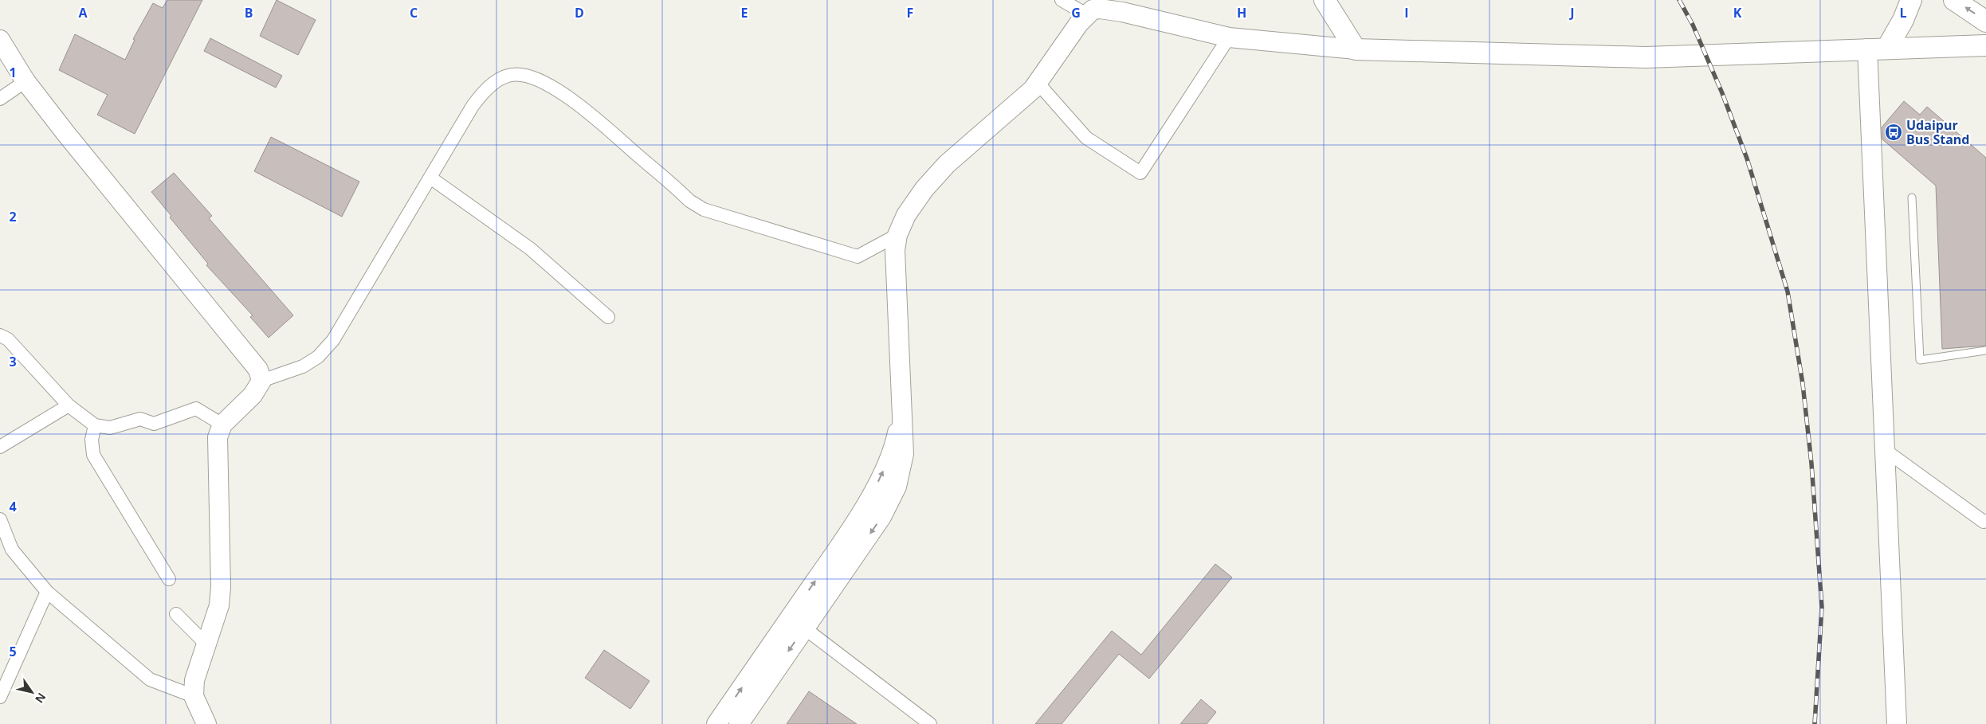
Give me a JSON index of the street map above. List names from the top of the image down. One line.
{"places":{"bus stop":["Udaipur Bus Stand"]},"north":"bottom right","grid":{"columns":["A","B","C","D","E","F","G","H","I","J","K","L"],"rows":["1","2","3","4","5"]}}
